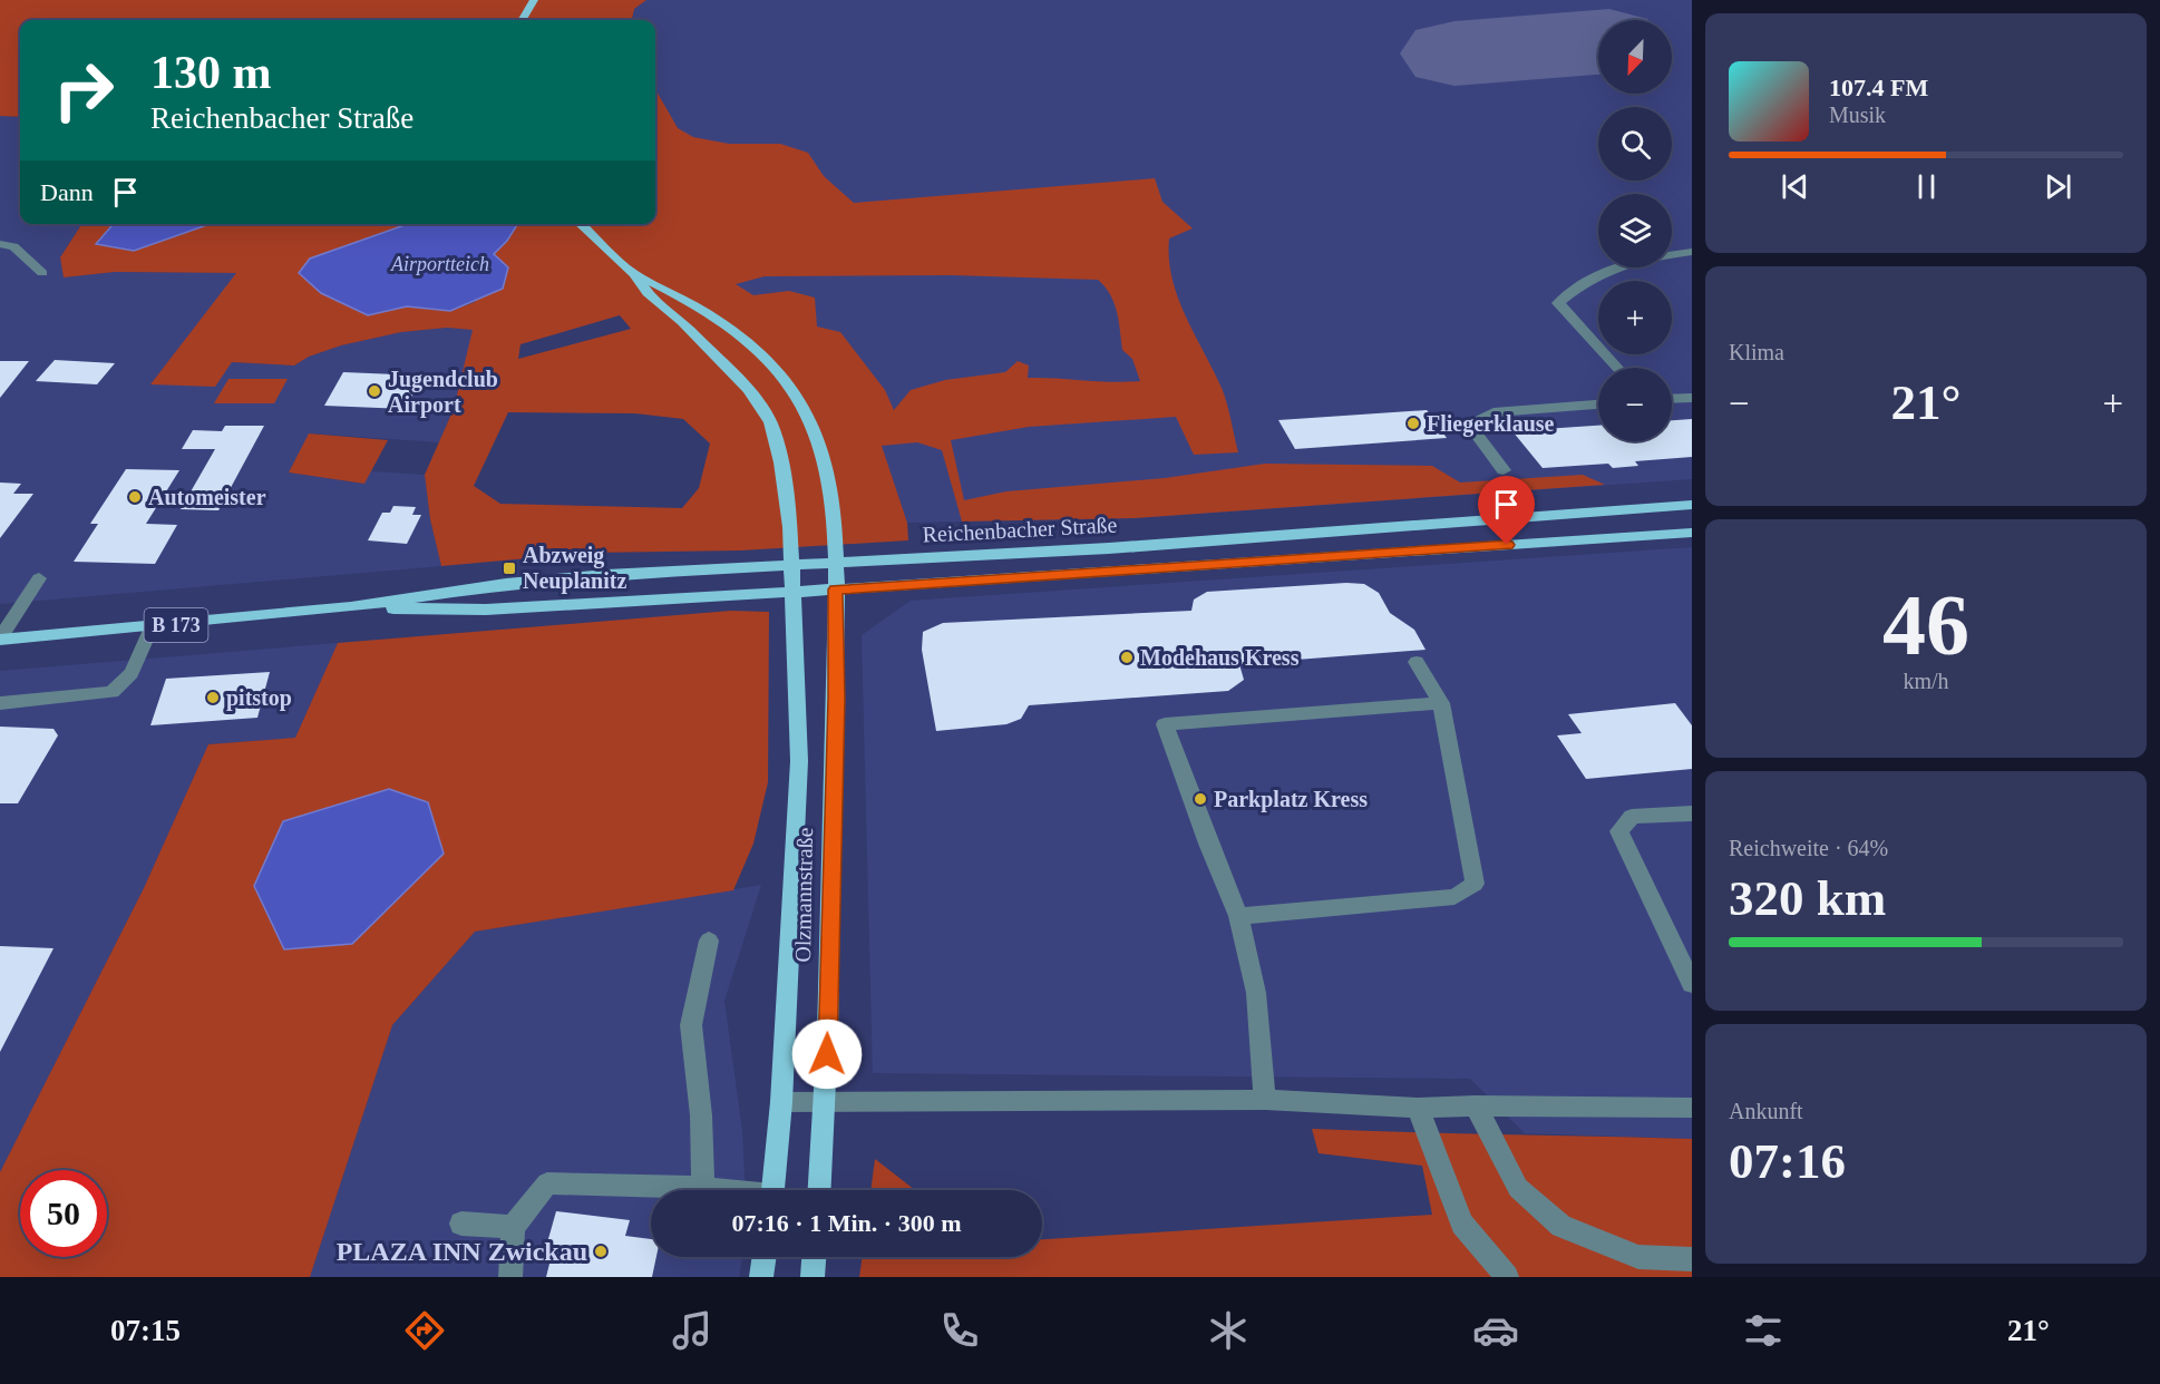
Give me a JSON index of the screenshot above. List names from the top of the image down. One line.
{"streets":{"main road":["Reichenbacher Straße","B 173","Olzmannstraße"]},"crossings":[["Reichenbacher Straße","Olzmannstraße"]],"water":["Airportteich"],"places":{"other":["Jugendclub Airport","Fliegerklause","Automeister","Modehaus Kress","pitstop","Parkplatz Kress","PLAZA INN Zwickau"],"transit":["Abzweig Neuplanitz"]},"north":"bottom left","page":{"map_buttons":["+","−"],"turn":["130 m","Reichenbacher Straße"],"song":["107.4 FM","Musik"],"then":"Dann","tile":["Klima",["46","km/h"],["Reichweite · 64%","320 km"],["Ankunft","07:16"]],"heat":["−","21°","+"],"limit":"50","trip":"07:16 · 1 Min. · 300 m","tabs":["07:15","21°"]}}
